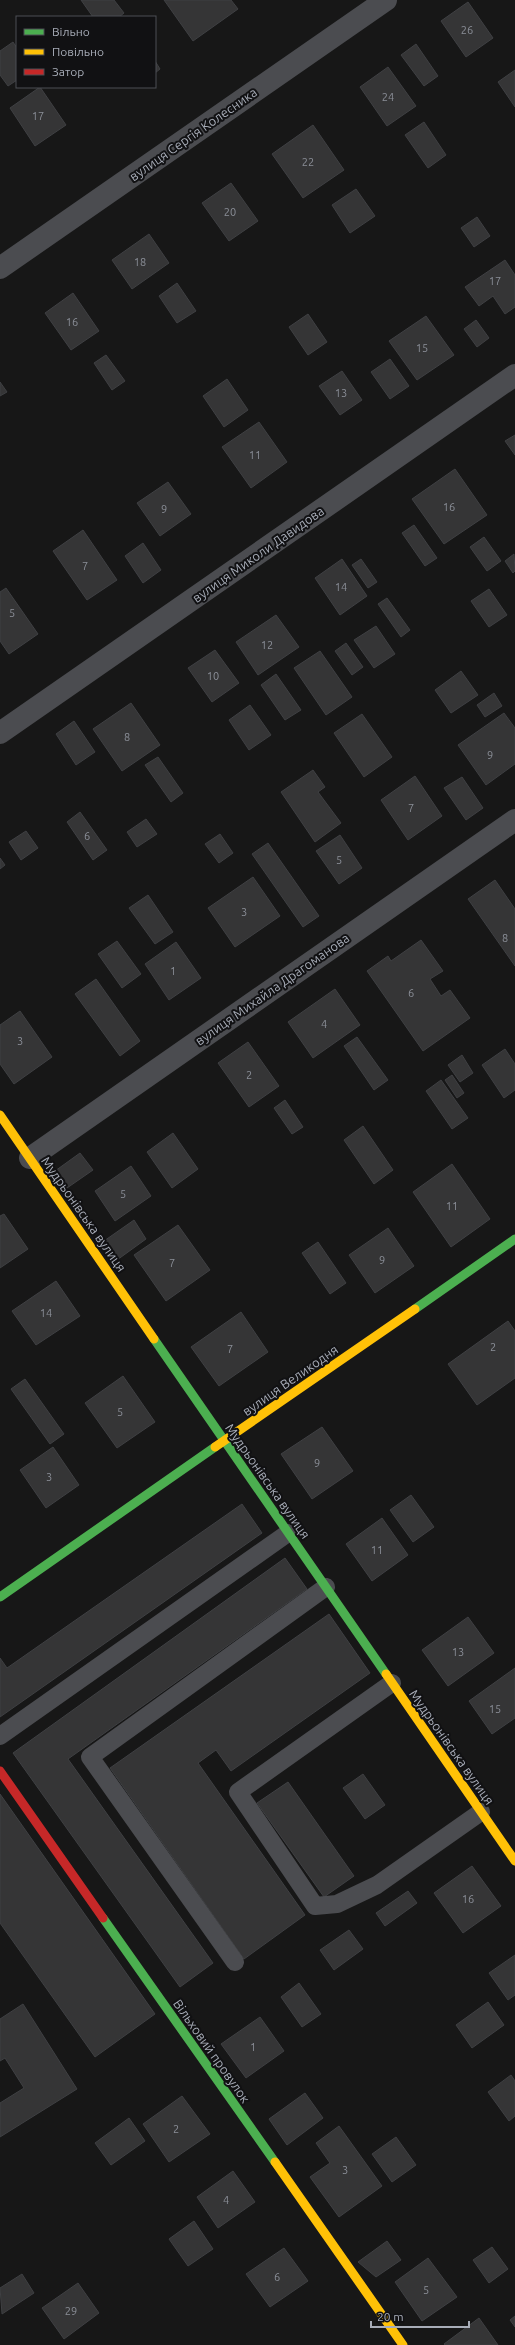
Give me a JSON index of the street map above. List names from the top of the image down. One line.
{"streets":{"street":["вулиця Сергія Колесника","вулиця Миколи Давидова","вулиця Михайла Драгоманова","Мудрьонівська вулиця","вулиця Великодня","Вільховий провулок"]},"crossings":[["вулиця Михайла Драгоманова","Мудрьонівська вулиця"],["Мудрьонівська вулиця","вулиця Великодня"]],"house_numbers":["26","24","17","22","20","18","17","16","15","13","11","16","9","7","14","5","12","10","8","9","7","6","5","3","8","1","6","4","3","2","5","11","9","7","14","2","7","5","9","3","11","13","15","16","1","2","3","4","6","5","29"],"legend":["Вільно","Повільно","Затор"],"scale_bar":"20 m"}
